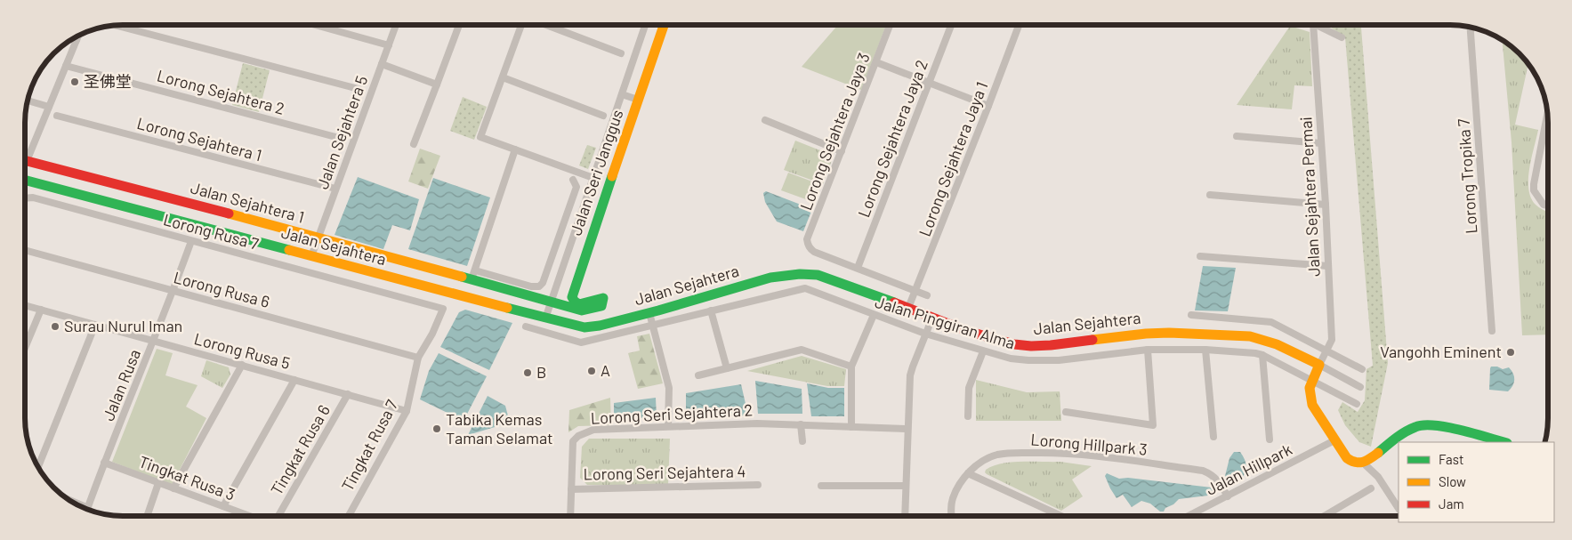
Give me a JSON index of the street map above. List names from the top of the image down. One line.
{"streets":{"main road":["Jalan Seri Janggus","Jalan Sejahtera 1","Jalan Sejahtera"],"street":["Lorong Sejahtera 2","Lorong Sejahtera Jaya 3","Jalan Sejahtera 5","Lorong Sejahtera Jaya 2","Lorong Sejahtera 1","Lorong Sejahtera Jaya 1","Lorong Tropika 7","Jalan Sejahtera Permai","Lorong Rusa 7","Lorong Rusa 6","Jalan Pinggiran Alma","Lorong Rusa 5","Jalan Rusa","Lorong Seri Sejahtera 2","Lorong Hillpark 3","Tingkat Rusa 7","Tingkat Rusa 6","Jalan Hillpark","Lorong Seri Sejahtera 4","Tingkat Rusa 3"]},"crossings":[["Lorong Sejahtera 2","Jalan Sejahtera 1"],["Lorong Sejahtera Jaya 3","Lorong Sejahtera Jaya 2"],["Jalan Sejahtera 5","Lorong Sejahtera 1"],["Jalan Sejahtera 5","Jalan Sejahtera 1"],["Jalan Sejahtera 5","Jalan Sejahtera"],["Lorong Sejahtera Jaya 1","Jalan Sejahtera"],["Jalan Seri Janggus","Jalan Sejahtera 1"],["Jalan Seri Janggus","Jalan Sejahtera"],["Jalan Sejahtera Permai","Jalan Sejahtera"],["Lorong Rusa 7","Jalan Rusa"],["Lorong Rusa 7","Tingkat Rusa 7"],["Lorong Rusa 6","Jalan Rusa"],["Lorong Rusa 6","Tingkat Rusa 7"],["Lorong Rusa 5","Jalan Rusa"],["Lorong Rusa 5","Tingkat Rusa 7"],["Lorong Rusa 5","Tingkat Rusa 6"],["Jalan Rusa","Tingkat Rusa 3"],["Lorong Seri Sejahtera 2","Lorong Seri Sejahtera 4"],["Lorong Hillpark 3","Jalan Hillpark"]],"places":["圣佛堂","Surau Nurul Iman","Vangohh Eminent","A","B","Tabika Kemas Taman Selamat"],"legend":["Fast","Slow","Jam"]}
